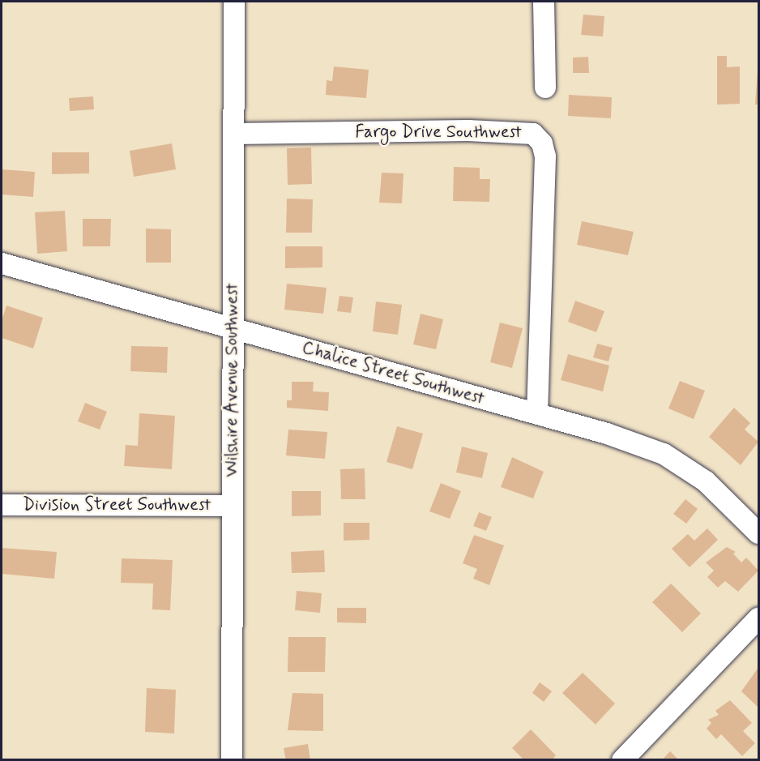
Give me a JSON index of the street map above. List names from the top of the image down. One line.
{"streets":{"street":["Fargo Drive Southwest","Chalice Street Southwest","Wilshire Avenue Southwest","Division Street Southwest"]},"crossings":[["Fargo Drive Southwest","Chalice Street Southwest"],["Fargo Drive Southwest","Wilshire Avenue Southwest"],["Chalice Street Southwest","Wilshire Avenue Southwest"],["Wilshire Avenue Southwest","Division Street Southwest"]]}
